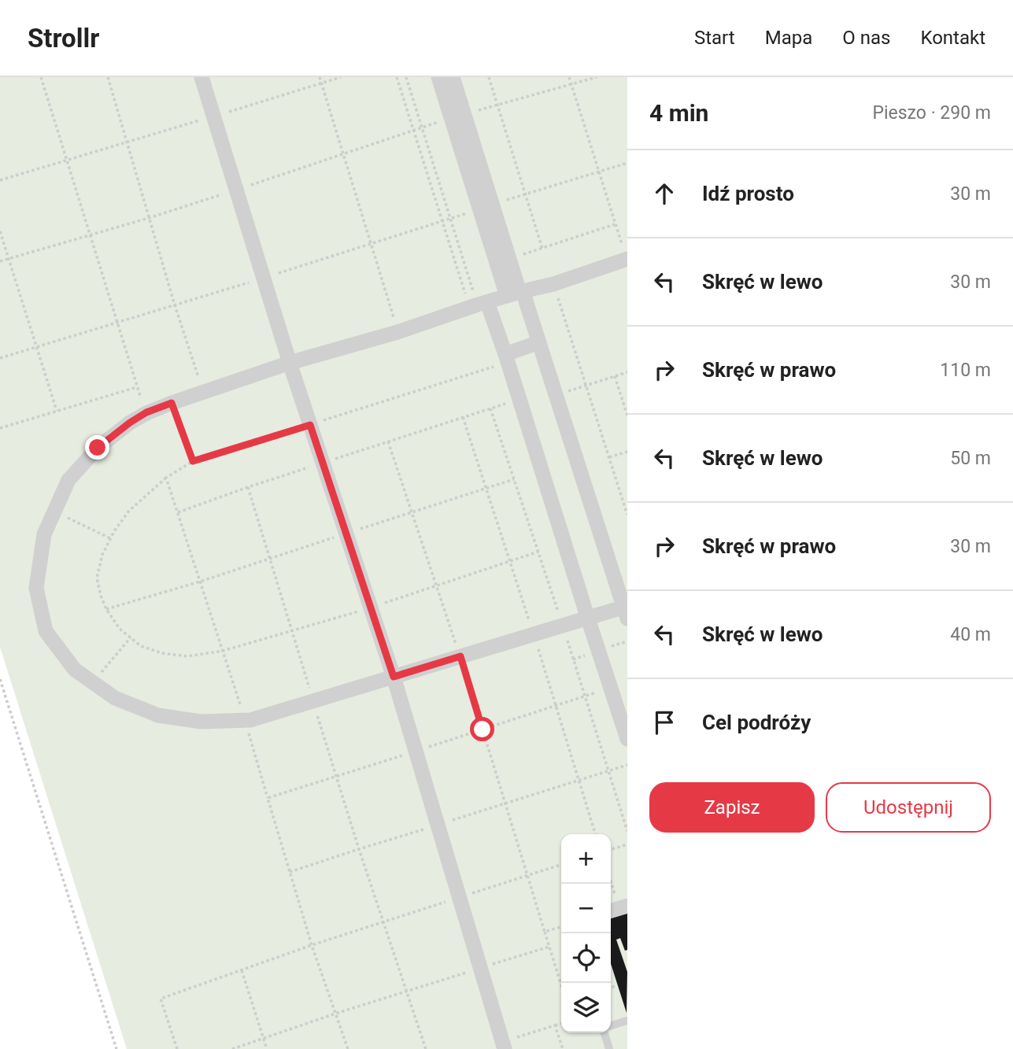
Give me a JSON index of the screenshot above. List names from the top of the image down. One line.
{"page":{"header":"Strollr","nav":["Start","Mapa","O nas","Kontakt"],"heading":["4 min","Pieszo · 290 m"],"list":[["Idź prosto","30 m"],["Skręć w lewo","30 m"],["Skręć w prawo","110 m"],["Skręć w lewo","50 m"],["Skręć w prawo","30 m"],["Skręć w lewo","40 m"],"Cel podróży"],"buttons":["Zapisz","Udostępnij"],"map_buttons":["+","−"]}}
